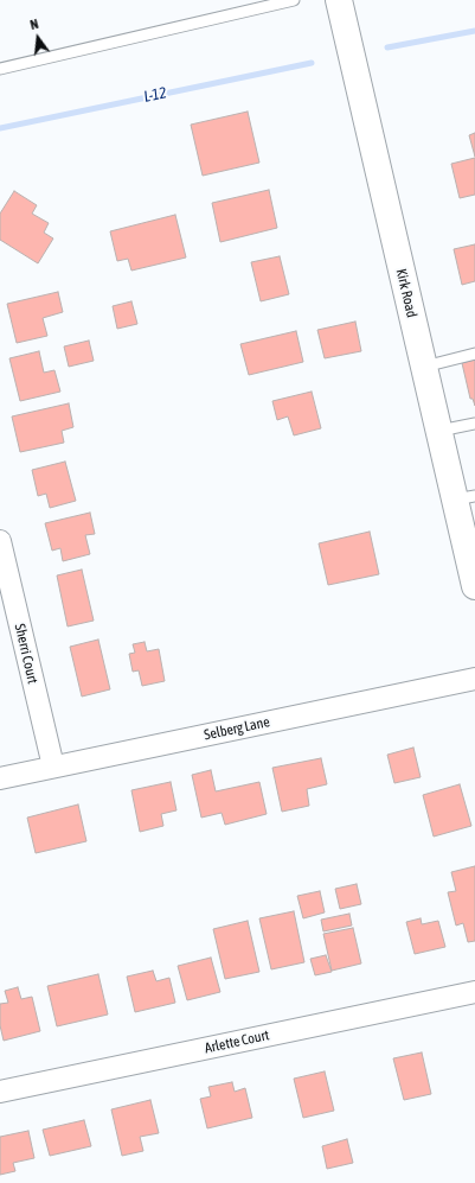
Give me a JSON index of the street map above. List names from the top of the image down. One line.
{"streets":{"street":["Kirk Road","Sherri Court","Selberg Lane","Arlette Court"]},"crossings":[["Sherri Court","Selberg Lane"]],"water":["L-12"],"north":"top"}
